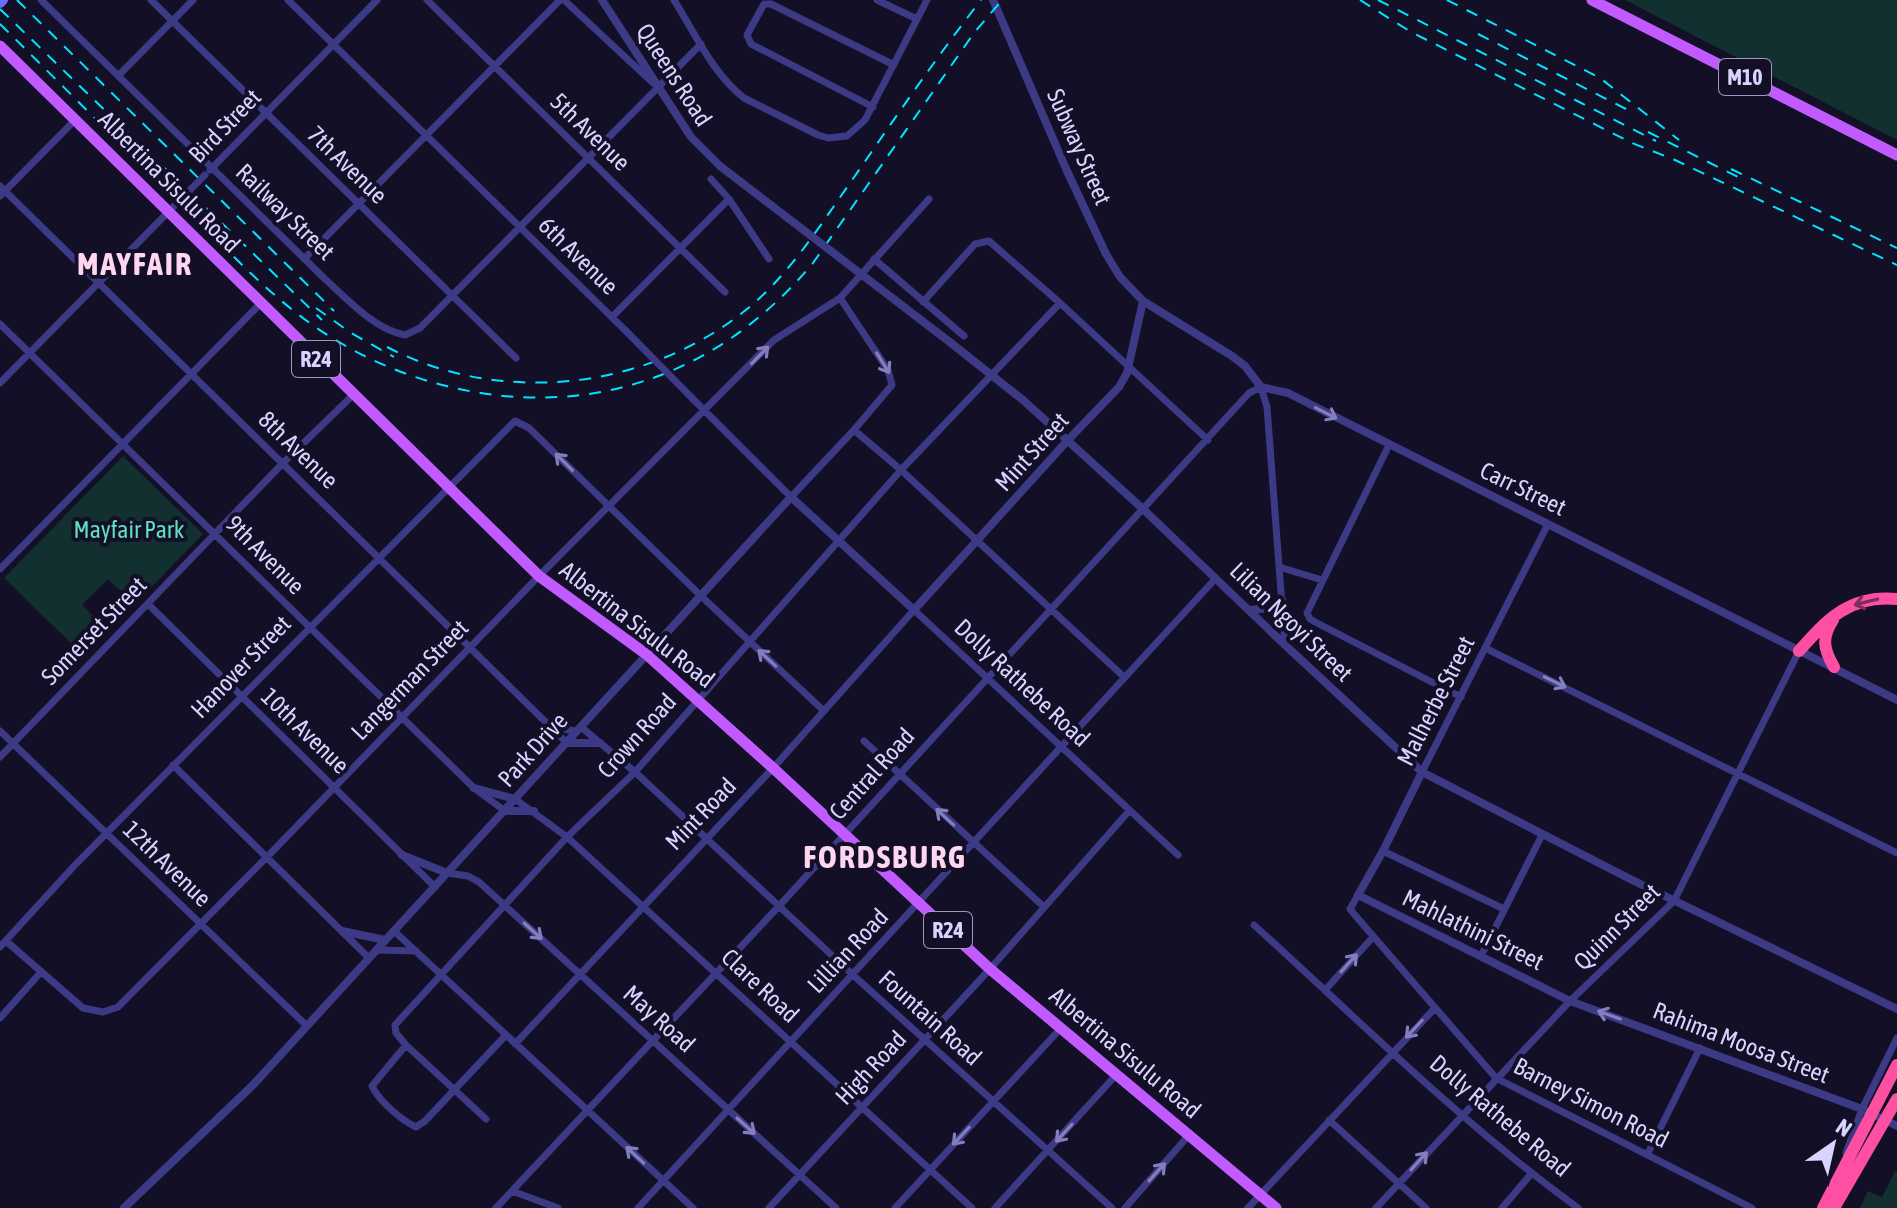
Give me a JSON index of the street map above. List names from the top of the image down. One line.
{"streets":{"main road":["M10","Albertina Sisulu Road","R24"],"street":["Queens Road","Bird Street","5th Avenue","Subway Street","7th Avenue","Railway Street","6th Avenue","8th Avenue","Mint Street","Carr Street","9th Avenue","Lilian Ngoyi Street","Somerset Street","Hanover Street","Langerman Street","Dolly Rathebe Road","Malherbe Street","10th Avenue","Crown Road","Park Drive","Central Road","Mint Road","12th Avenue","Quinn Street","Mahlathini Street","Lillian Road","Clare Road","Fountain Road","May Road","Rahima Moosa Street","High Road","Barney Simon Road"]},"crossings":[["Queens Road","Lilian Ngoyi Street"],["Bird Street","7th Avenue"],["Bird Street","Albertina Sisulu Road"],["Bird Street","Railway Street"],["Bird Street","6th Avenue"],["Bird Street","8th Avenue"],["Bird Street","9th Avenue"],["Subway Street","Mint Street"],["7th Avenue","Railway Street"],["Albertina Sisulu Road","Somerset Street"],["Albertina Sisulu Road","Hanover Street"],["Albertina Sisulu Road","Langerman Street"],["Albertina Sisulu Road","Crown Road"],["Albertina Sisulu Road","Park Drive"],["Albertina Sisulu Road","Central Road"],["Albertina Sisulu Road","Mint Road"],["Albertina Sisulu Road","Lillian Road"],["Albertina Sisulu Road","High Road"],["6th Avenue","Langerman Street"],["6th Avenue","Dolly Rathebe Road"],["6th Avenue","Crown Road"],["6th Avenue","Park Drive"],["8th Avenue","Somerset Street"],["8th Avenue","Hanover Street"],["8th Avenue","Langerman Street"],["8th Avenue","Park Drive"],["Mint Street","Lilian Ngoyi Street"],["Mint Street","Dolly Rathebe Road"],["Mint Street","Mint Road"],["Carr Street","Malherbe Street"],["Carr Street","Central Road"],["Carr Street","Quinn Street"],["9th Avenue","Somerset Street"],["9th Avenue","Hanover Street"],["9th Avenue","Langerman Street"],["9th Avenue","Park Drive"],["Lilian Ngoyi Street","Malherbe Street"],["Lilian Ngoyi Street","Crown Road"],["Lilian Ngoyi Street","Central Road"],["Lilian Ngoyi Street","Quinn Street"],["Lilian Ngoyi Street","Lillian Road"],["Somerset Street","10th Avenue"],["Somerset Street","12th Avenue"],["Hanover Street","Langerman Street"],["Hanover Street","10th Avenue"],["Hanover Street","12th Avenue"],["Langerman Street","10th Avenue"],["Langerman Street","Park Drive"],["Langerman Street","12th Avenue"],["Dolly Rathebe Road","Crown Road"],["Dolly Rathebe Road","Central Road"],["Dolly Rathebe Road","Mint Road"],["Dolly Rathebe Road","Quinn Street"],["Dolly Rathebe Road","Lillian Road"],["Dolly Rathebe Road","High Road"],["Malherbe Street","Mahlathini Street"],["Malherbe Street","Barney Simon Road"],["10th Avenue","Park Drive"],["Crown Road","Clare Road"],["Crown Road","Fountain Road"],["Crown Road","May Road"],["Park Drive","12th Avenue"],["Park Drive","Clare Road"],["Park Drive","Fountain Road"],["Park Drive","May Road"],["Central Road","Clare Road"],["Central Road","Fountain Road"],["Central Road","May Road"],["Mint Road","Clare Road"],["Mint Road","Fountain Road"],["Mint Road","May Road"],["Quinn Street","Mahlathini Street"],["Quinn Street","Rahima Moosa Street"],["Quinn Street","Barney Simon Road"],["Mahlathini Street","Rahima Moosa Street"],["Mahlathini Street","Barney Simon Road"],["Lillian Road","Clare Road"],["Lillian Road","Fountain Road"],["Lillian Road","May Road"],["Clare Road","High Road"],["Fountain Road","High Road"],["May Road","High Road"]],"one_way":["May Road","Rahima Moosa Street"],"districts":["MAYFAIR","FORDSBURG"],"parks":["Mayfair Park"],"north":"top right"}
